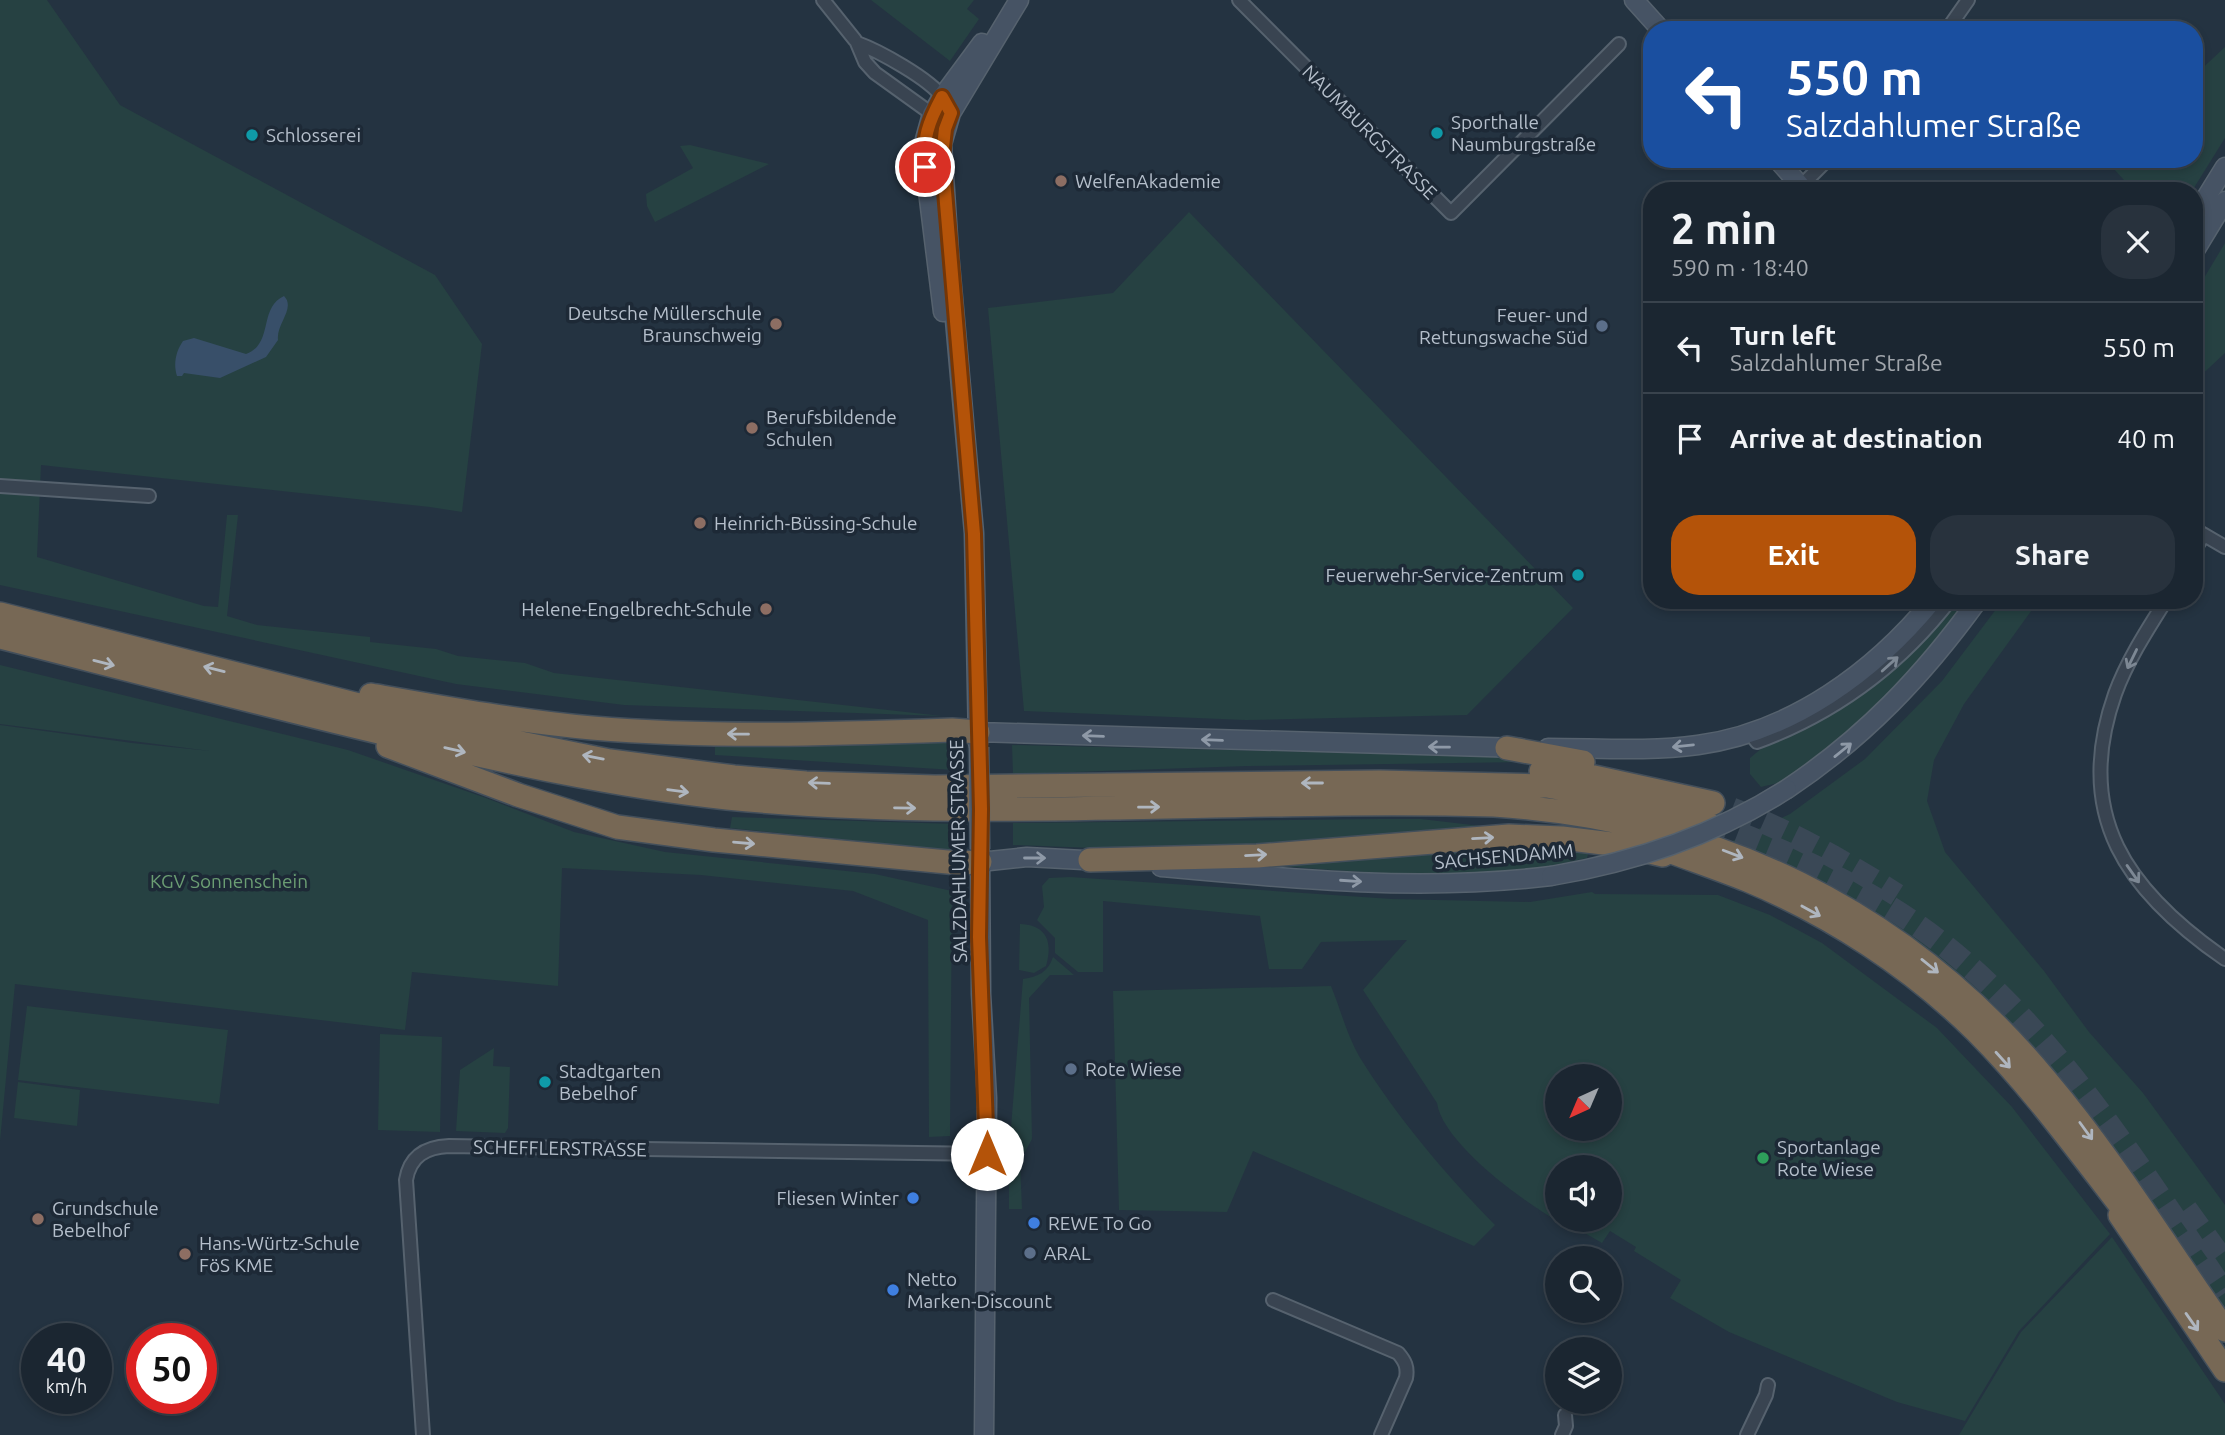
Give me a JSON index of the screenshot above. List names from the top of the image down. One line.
{"streets":{"main road":["SALZDAHLUMER STRASSE","SACHSENDAMM"],"street":["NAUMBURGSTRASSE","SCHEFFLERSTRASSE"]},"crossings":[["SALZDAHLUMER STRASSE","SACHSENDAMM"],["SALZDAHLUMER STRASSE","SCHEFFLERSTRASSE"]],"parks":["KGV Sonnenschein"],"places":["Sporthalle Naumburgstraße","Schlosserei","WelfenAkademie","Deutsche Müllerschule Braunschweig","Feuer- und Rettungswache Süd","Berufsbildende Schulen","Heinrich-Büssing-Schule","Feuerwehr-Service-Zentrum","Helene-Engelbrecht-Schule","Rote Wiese","Stadtgarten Bebelhof","Sportanlage Rote Wiese","Fliesen Winter","Grundschule Bebelhof","REWE To Go","ARAL","Hans-Würtz-Schule FöS KME","Netto Marken-Discount"],"north":"bottom left","page":{"turn":["550 m","Salzdahlumer Straße"],"heading":["2 min","590 m · 18:40"],"list":[{"name":"Turn left","note":"Salzdahlumer Straße","value":"550 m"},{"name":"Arrive at destination","value":"40 m"}],"buttons":["Exit","Share"],"speed":"40 km/h","limit":"50"}}
